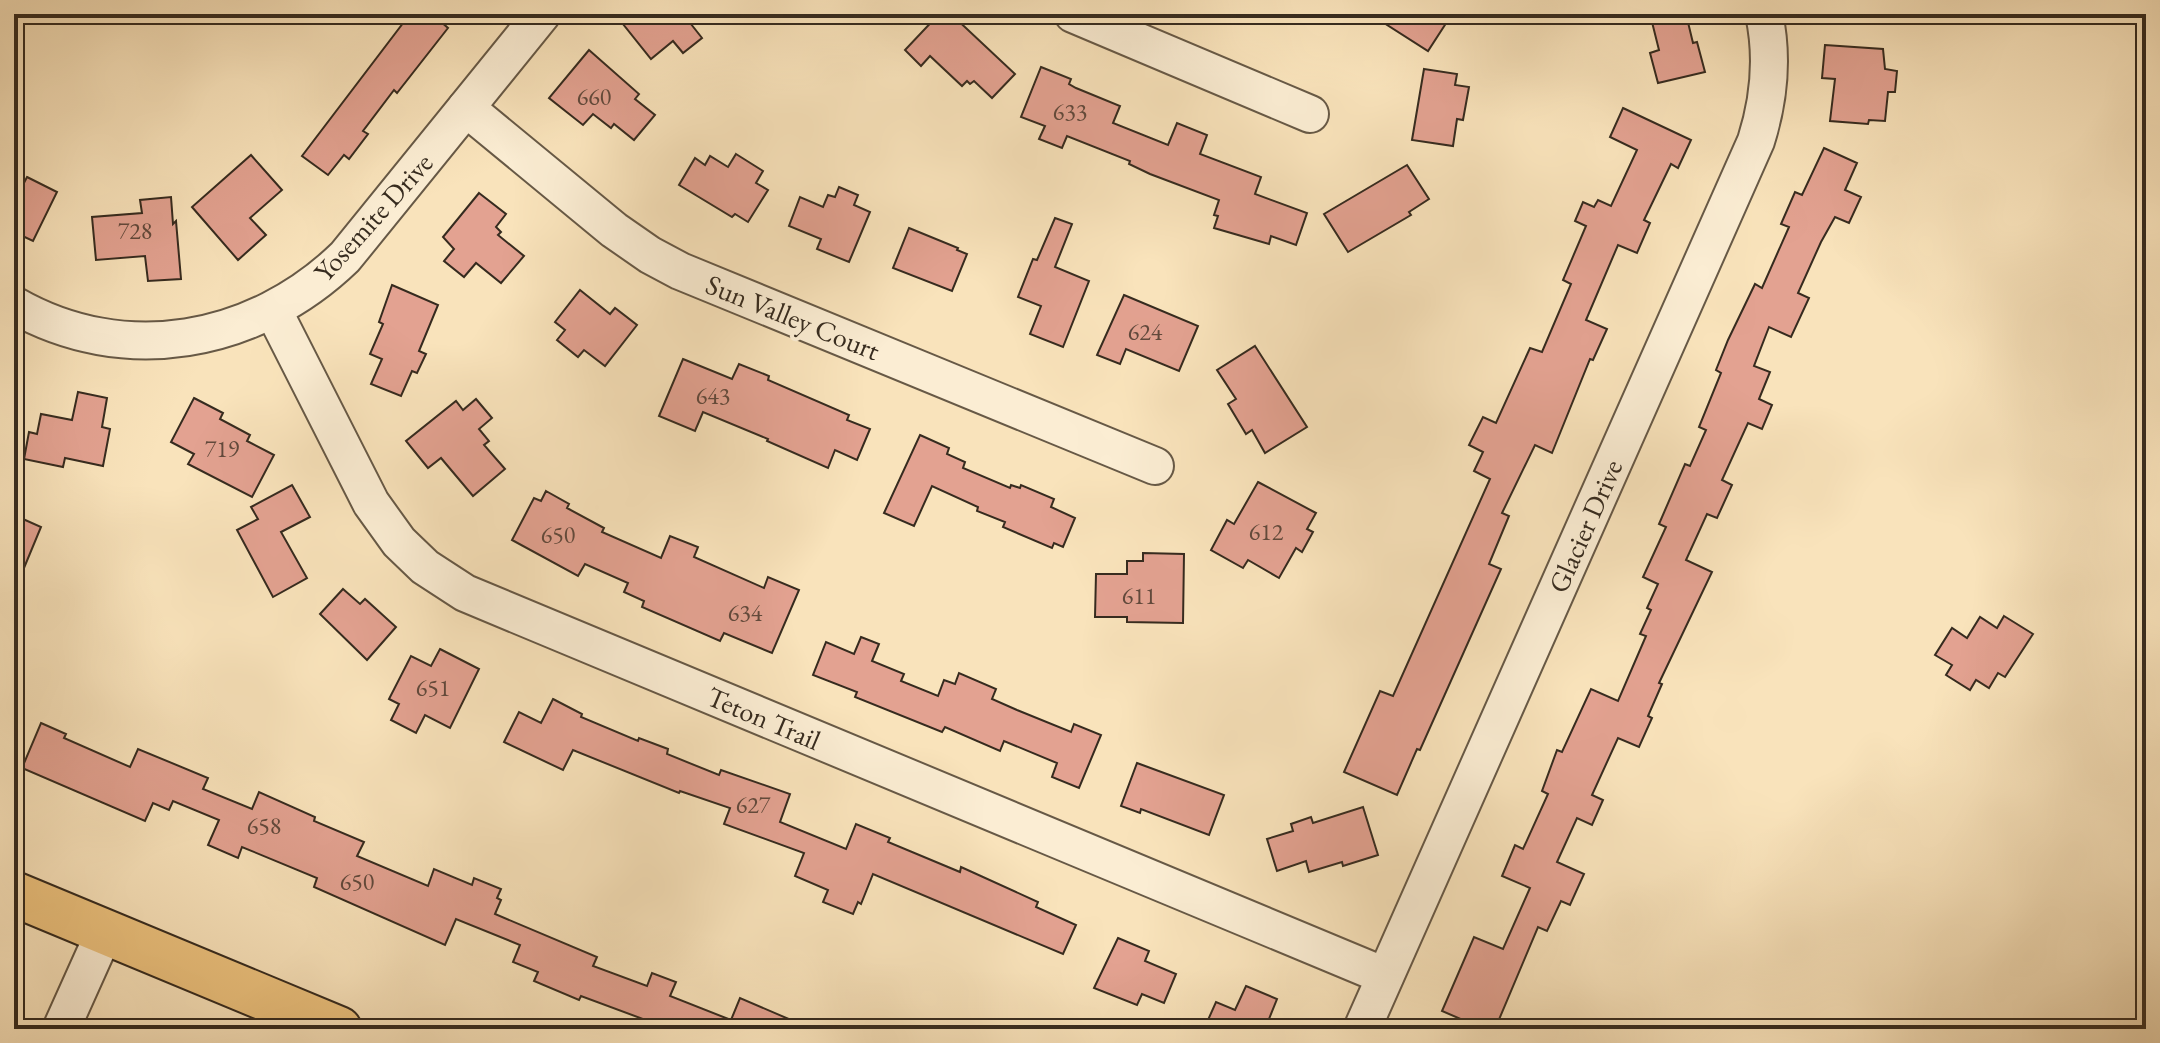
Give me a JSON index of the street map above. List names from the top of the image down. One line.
{"streets":{"street":["Yosemite Drive","Sun Valley Court","Glacier Drive","Teton Trail"]},"crossings":[["Yosemite Drive","Sun Valley Court"],["Yosemite Drive","Teton Trail"],["Glacier Drive","Teton Trail"]],"house_numbers":["660","633","728","624","643","719","612","650","611","634","651","627","658","650"]}
